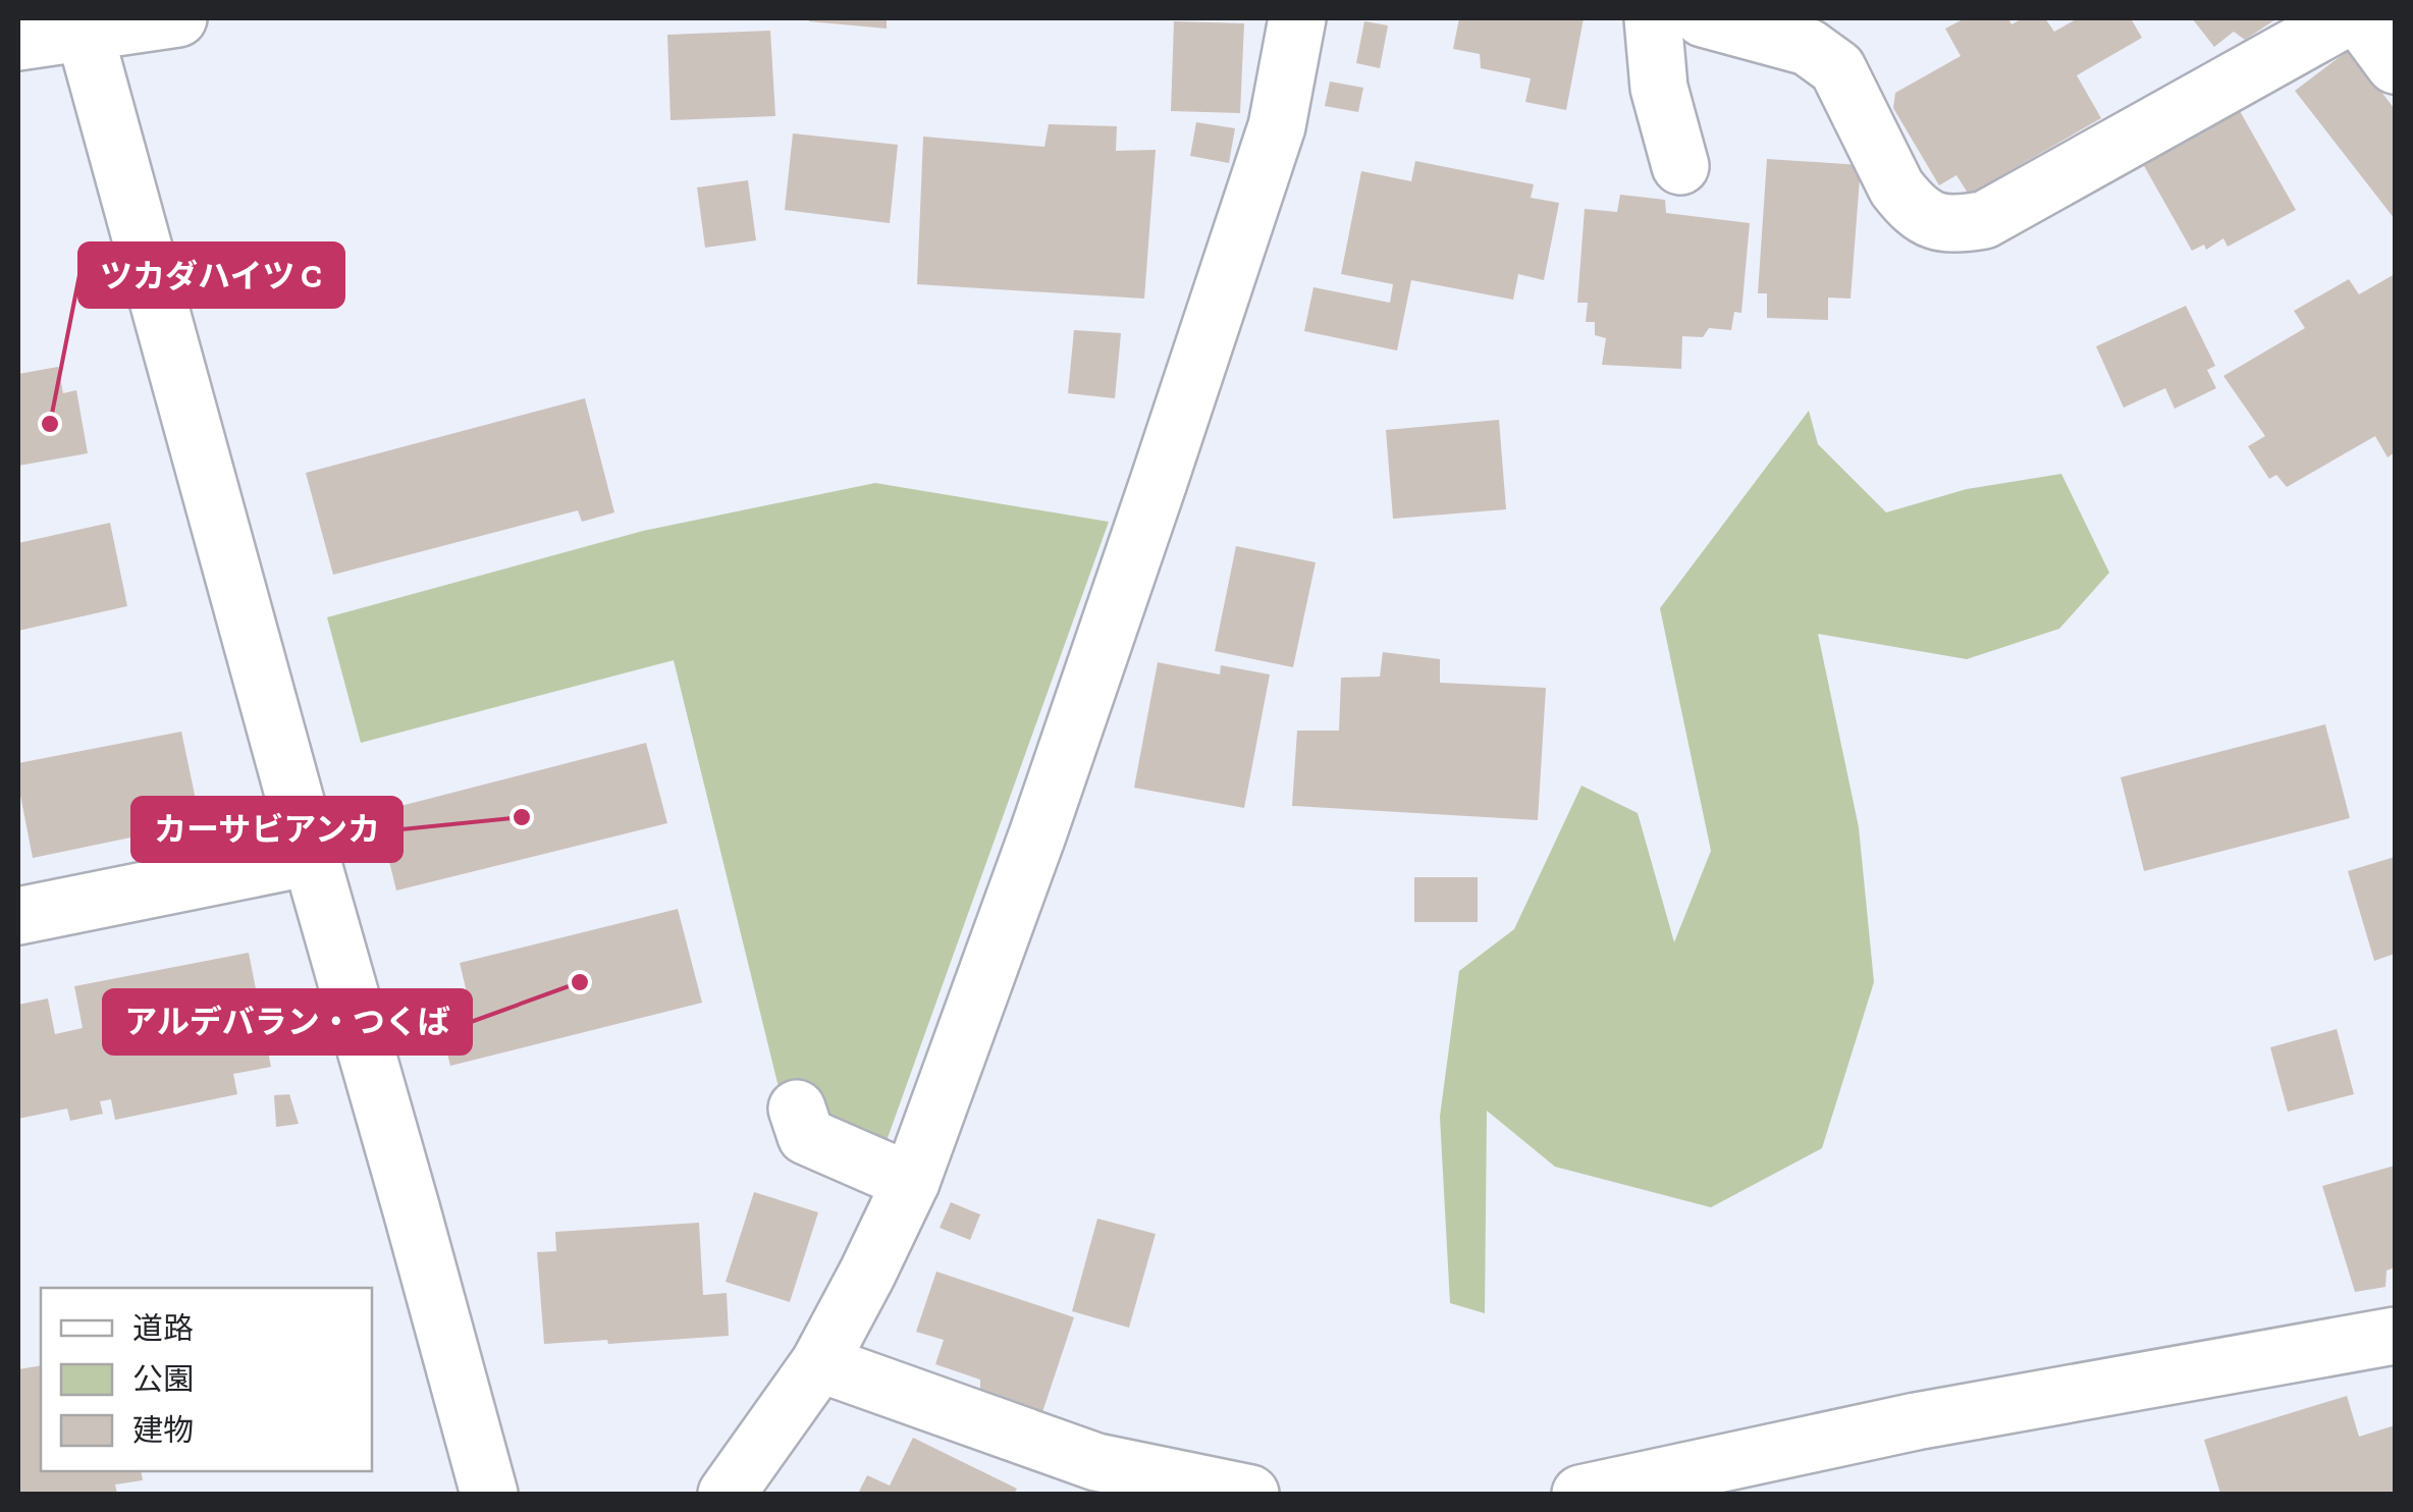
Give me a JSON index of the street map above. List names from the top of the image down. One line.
{"places":["ツカダハイツ C","カーサビアンカ","アルデバラン・つくば"],"legend":["道路","公園","建物"]}
